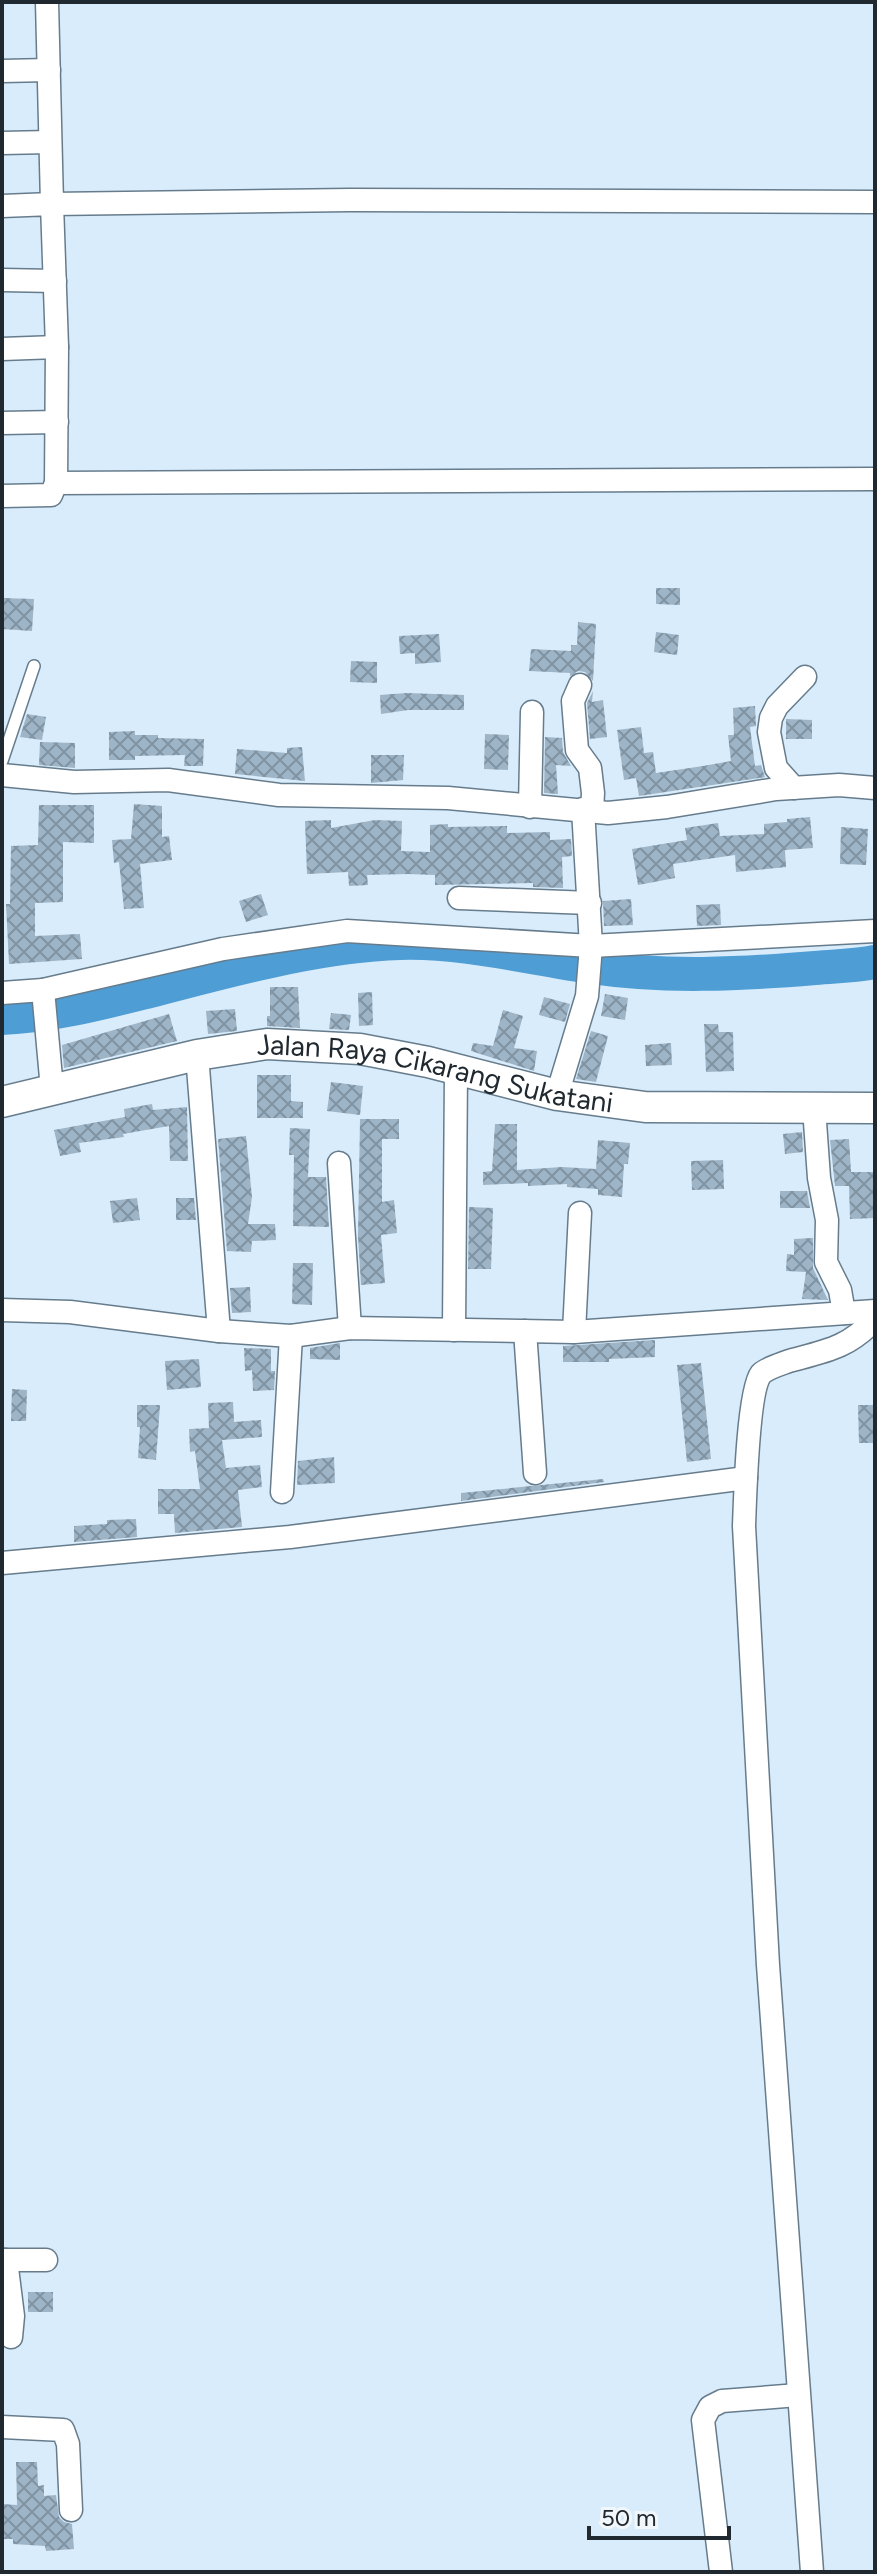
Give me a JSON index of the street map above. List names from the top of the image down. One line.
{"streets":{"main road":["Jalan Raya Cikarang Sukatani"]},"scale_bar":"50 m"}
